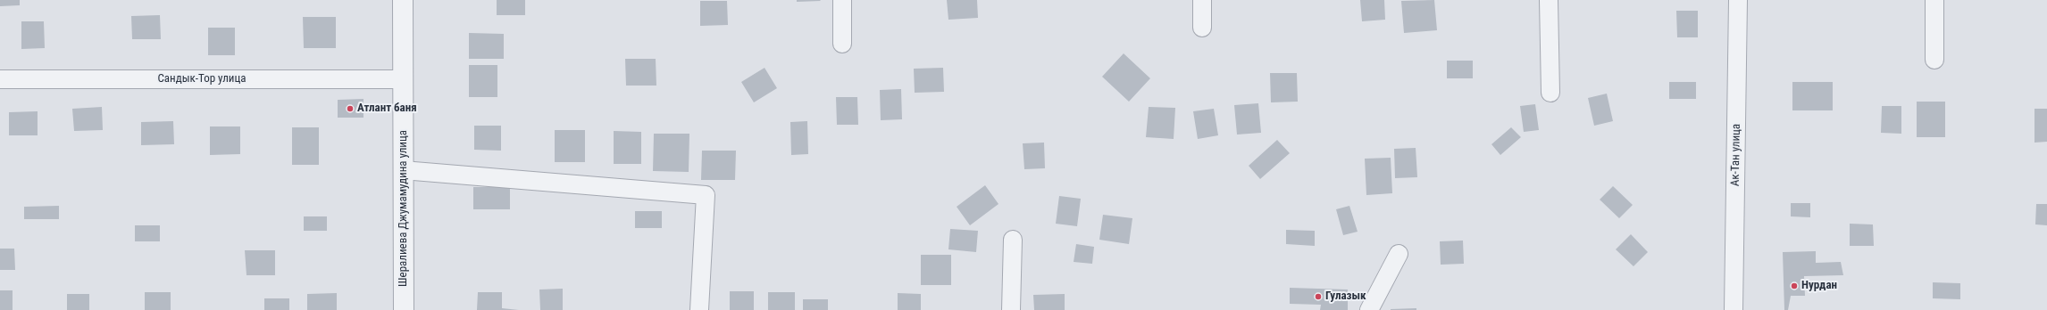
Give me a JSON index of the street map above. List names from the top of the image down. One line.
{"streets":{"street":["Сандык-Тор улица","Ак-Тан улица","Шералиева Джумамудина улица"]},"crossings":[["Сандык-Тор улица","Шералиева Джумамудина улица"]],"places":["Атлант баня","Нурдан","Гулазык"]}
